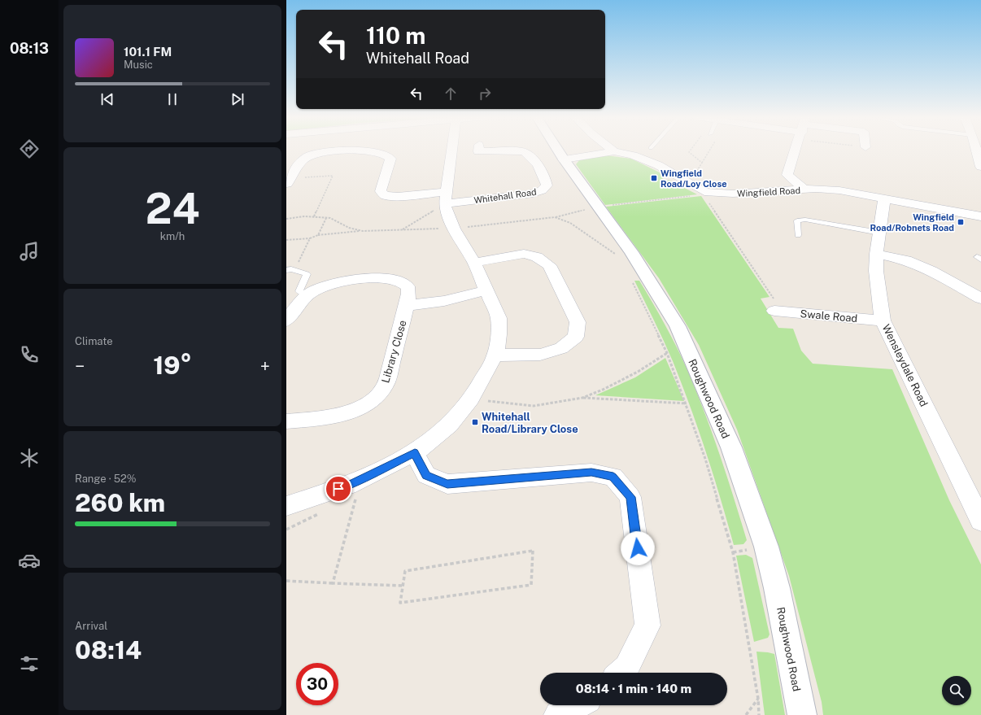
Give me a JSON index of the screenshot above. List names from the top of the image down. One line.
{"streets":{"street":["Wingfield Road","Whitehall Road","Swale Road","Library Close","Wensleydale Road","Roughwood Road"]},"crossings":[["Wingfield Road","Wensleydale Road"],["Wingfield Road","Roughwood Road"],["Swale Road","Wensleydale Road"]],"places":{"transit":["Wingfield Road/Loy Close","Wingfield Road/Robnets Road","Whitehall Road/Library Close"]},"page":{"tabs":"08:13","turn":["110 m","Whitehall Road"],"song":["101.1 FM","Music"],"tile":[["24","km/h"],"Climate",["Range · 52%","260 km"],["Arrival","08:14"]],"heat":["−","19°","+"],"limit":"30","trip":"08:14 · 1 min · 140 m"}}
